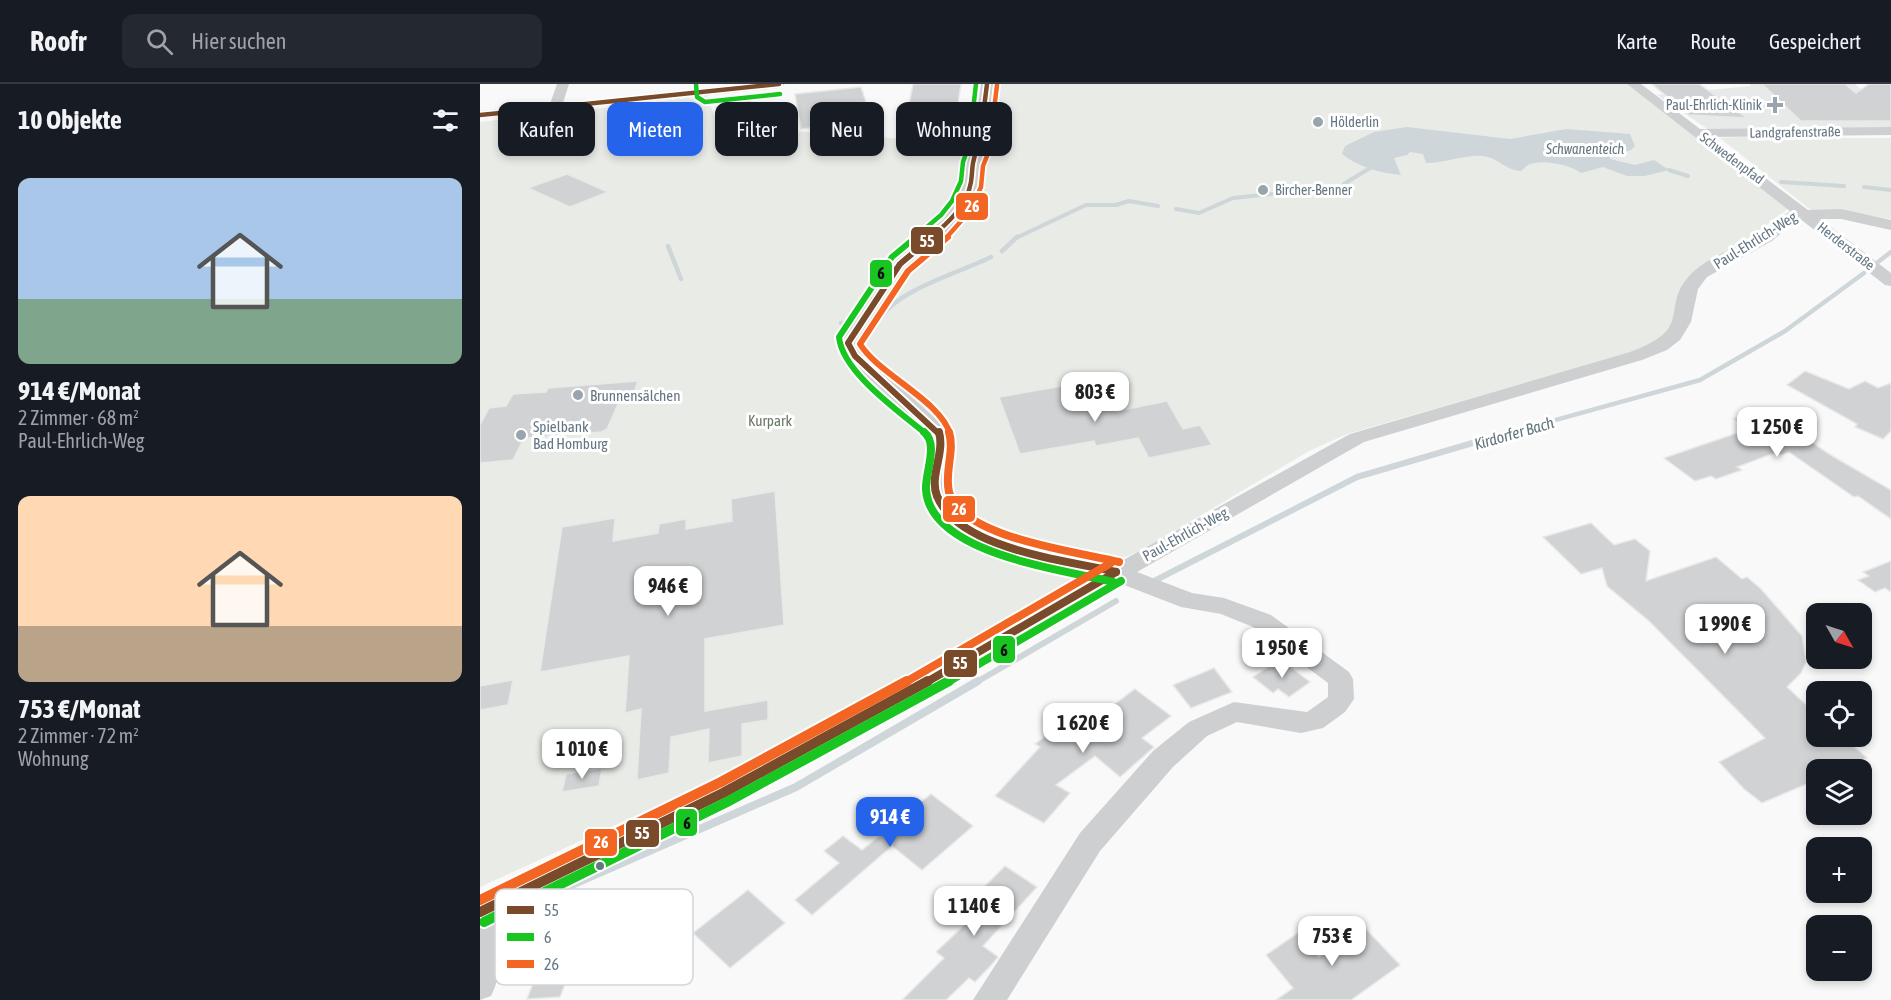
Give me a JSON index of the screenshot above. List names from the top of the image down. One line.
{"streets":{"street":["Landgrafenstraße","Schwedenpfad","Paul-Ehrlich-Weg","Herderstraße"]},"crossings":[["Landgrafenstraße","Schwedenpfad"],["Schwedenpfad","Paul-Ehrlich-Weg"],["Schwedenpfad","Herderstraße"],["Paul-Ehrlich-Weg","Herderstraße"]],"water":["Schwanenteich","Kirdorfer Bach"],"parks":["Kurpark"],"places":{"health":["Paul-Ehrlich-Klinik"],"other":["Hölderlin","Bircher-Benner","Brunnensälchen","Spielbank Bad Homburg"]},"lines":["transit line 55","transit line 6","transit line 26"],"legend":["55","6","26"],"north":"bottom right","page":{"header":"Roofr","search":"Hier suchen","nav":["Karte","Route","Gespeichert"],"heading":"10 Objekte","chip":["Kaufen","Mieten","Filter","Neu","Wohnung"],"list":[{"name":"914 €/Monat","note":"2 Zimmer · 68 m² · Paul-Ehrlich-Weg"},{"name":"753 €/Monat","note":"2 Zimmer · 72 m² · Wohnung"}],"price":["803 €","1 250 €","946 €","1 990 €","1 950 €","1 620 €","1 010 €","914 €","1 140 €","753 €"],"map_buttons":["+","−"]}}
